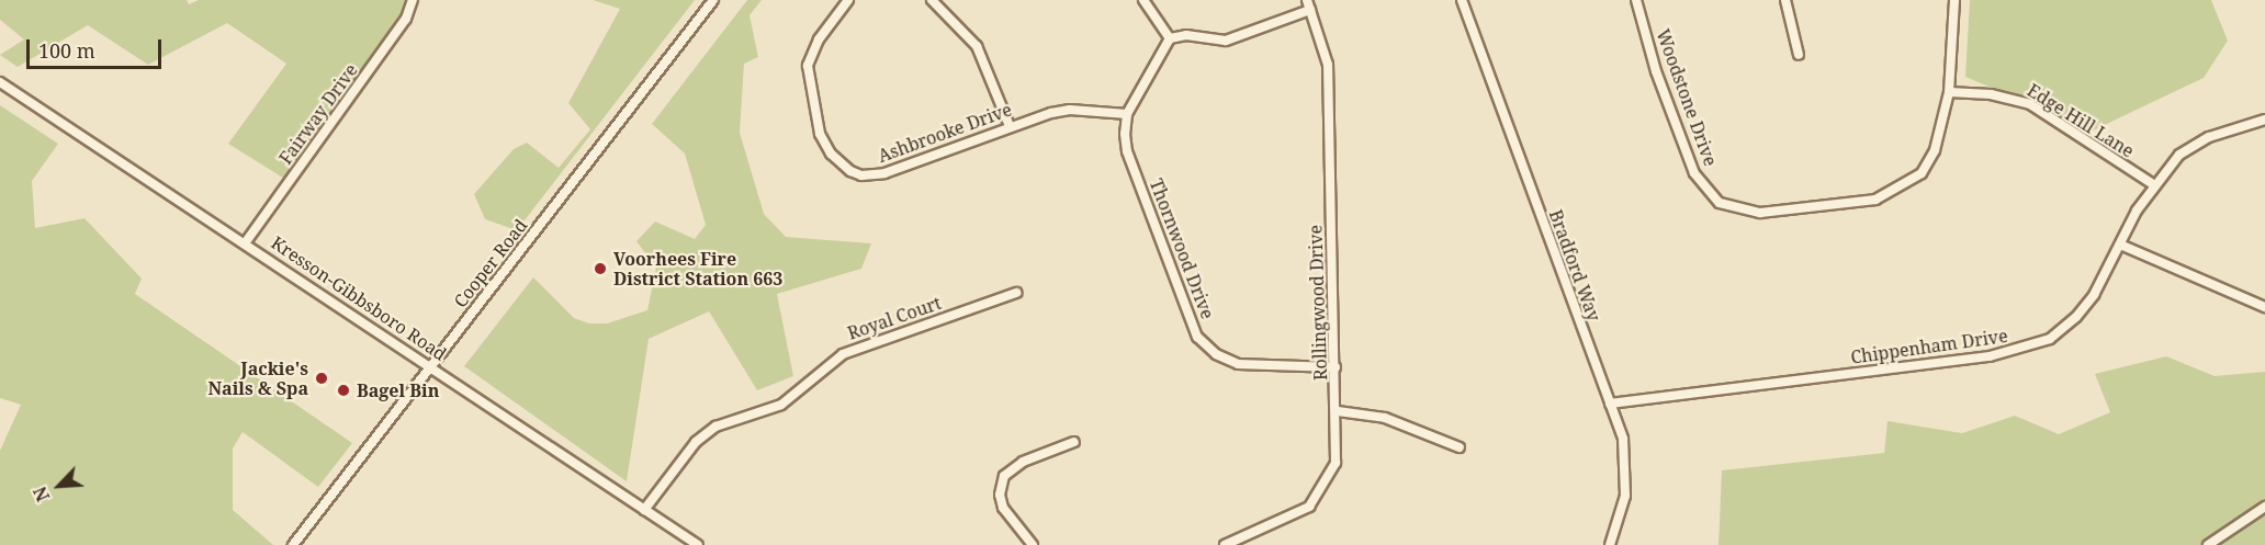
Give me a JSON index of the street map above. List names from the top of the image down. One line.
{"streets":{"street":["Woodstone Drive","Fairway Drive","Edge Hill Lane","Ashbrooke Drive","Thornwood Drive","Cooper Road","Bradford Way","Kresson-Gibbsboro Road","Rollingwood Drive","Royal Court","Chippenham Drive"]},"crossings":[["Woodstone Drive","Edge Hill Lane"],["Fairway Drive","Kresson-Gibbsboro Road"],["Edge Hill Lane","Chippenham Drive"],["Ashbrooke Drive","Thornwood Drive"],["Thornwood Drive","Rollingwood Drive"],["Cooper Road","Kresson-Gibbsboro Road"],["Bradford Way","Chippenham Drive"],["Kresson-Gibbsboro Road","Royal Court"]],"places":["Voorhees Fire District Station 663","Jackie's Nails & Spa","Bagel Bin"],"scale_bar":"100 m","north":"bottom left"}
